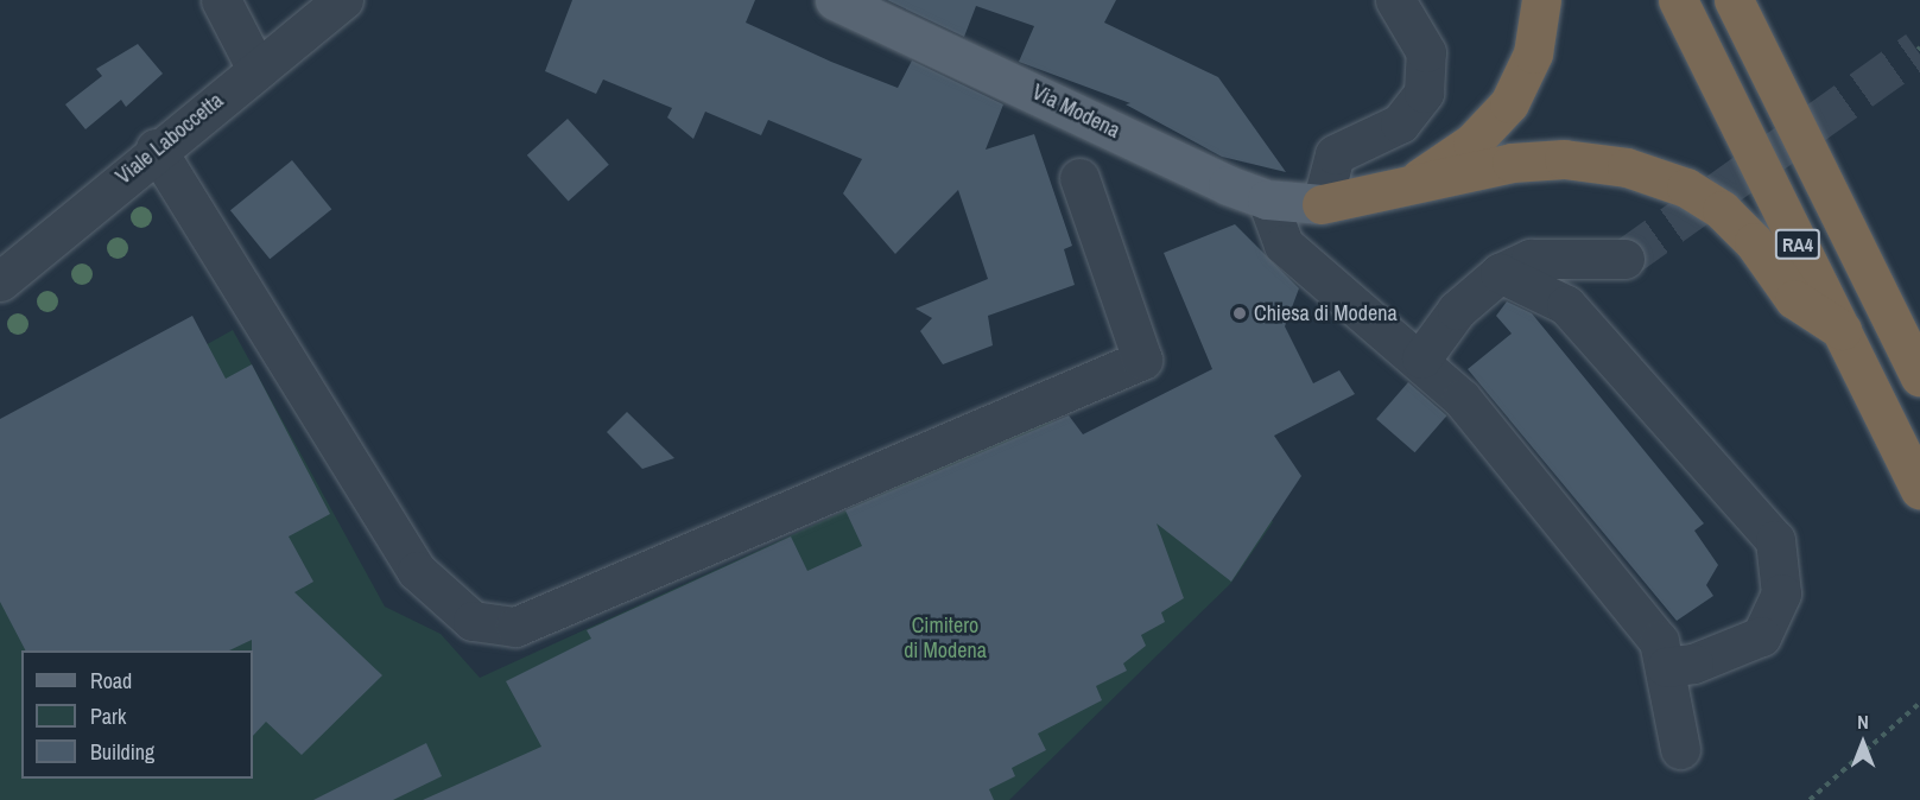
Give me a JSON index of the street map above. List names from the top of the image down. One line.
{"streets":{"highway":["RA4"],"main road":["Via Modena"],"street":["Viale Laboccetta"]},"parks":["Cimitero di Modena"],"places":["Chiesa di Modena"],"legend":["Road","Park","Building"],"north":"top"}
